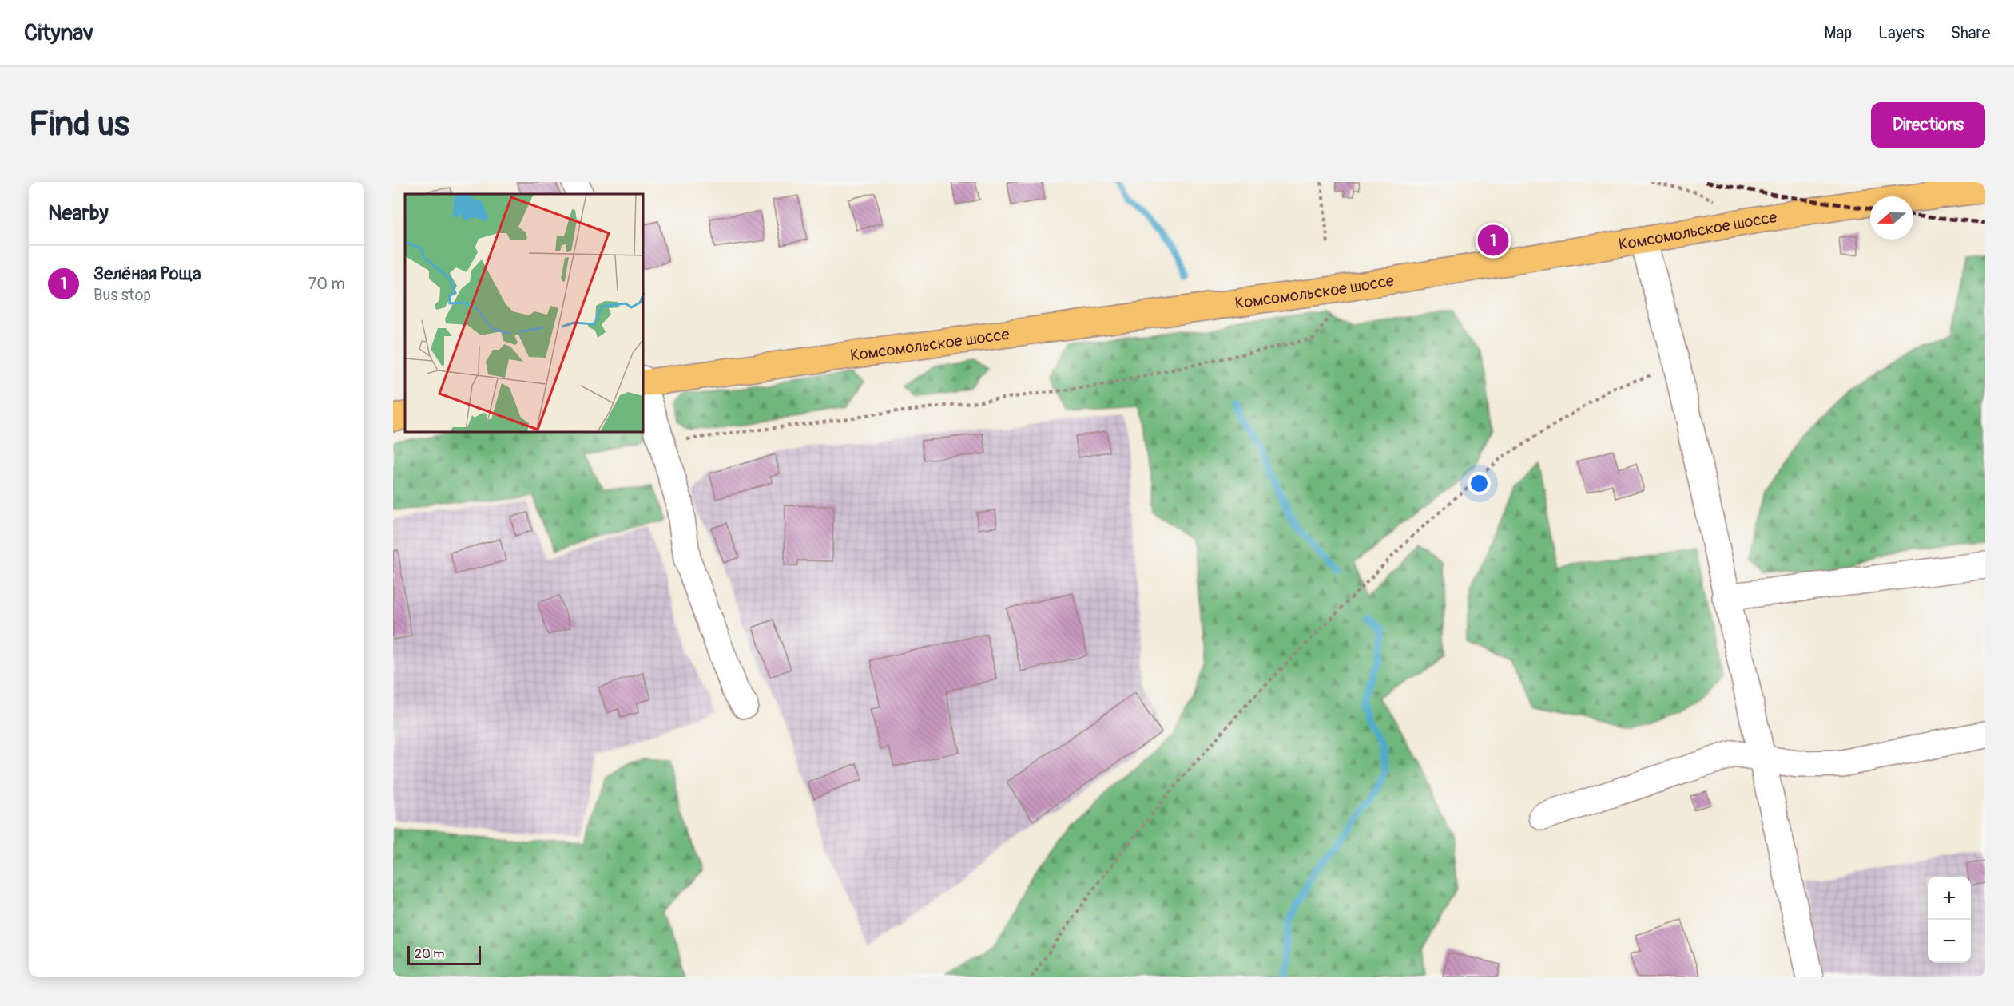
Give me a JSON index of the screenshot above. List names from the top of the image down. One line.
{"streets":{"main road":["Комсомольское шоссе"]},"scale_bar":"20 m","north":"left","page":{"header":"Citynav","nav":["Map","Layers","Share"],"buttons":"Directions","title":"Find us","heading":"Nearby","pins":"1","list":[{"mark":"1","name":"Зелёная Роща","note":"Bus stop","value":"70 m"}],"map_buttons":["+","−"],"scale":"20 m"}}
